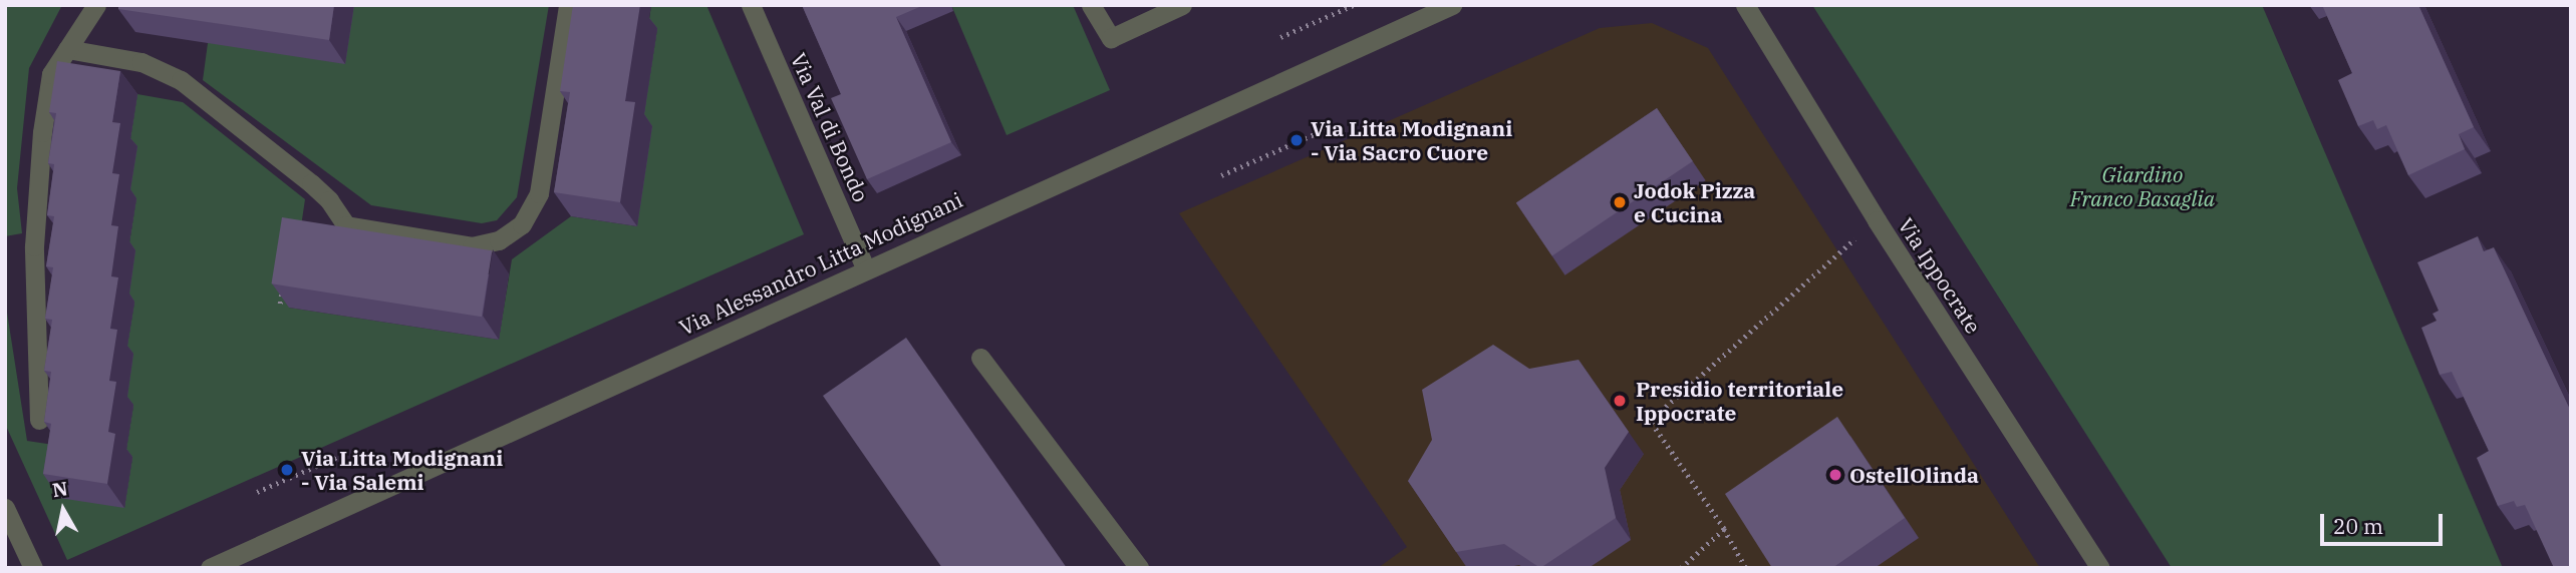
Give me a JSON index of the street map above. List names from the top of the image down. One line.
{"streets":{"street":["Via Val di Bondo","Via Alessandro Litta Modignani","Via Ippocrate"]},"crossings":[["Via Val di Bondo","Via Alessandro Litta Modignani"]],"parks":["Giardino Franco Basaglia"],"places":["Via Litta Modignani - Via Sacro Cuore","Jodok Pizza e Cucina","Presidio territoriale Ippocrate","Via Litta Modignani - Via Salemi","OstellOlinda"],"scale_bar":"20 m","north":"top"}
